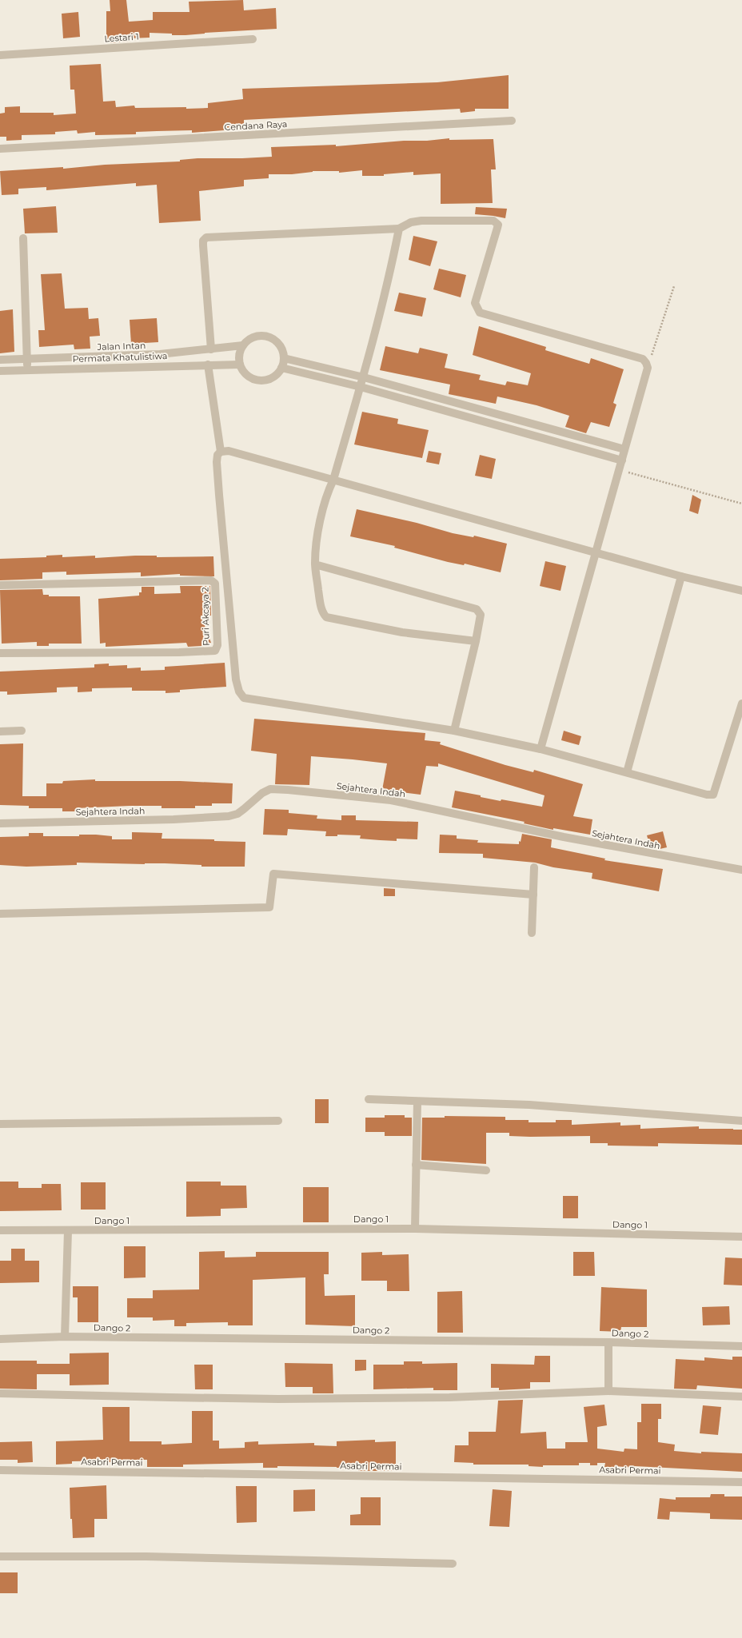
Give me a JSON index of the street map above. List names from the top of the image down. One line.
{"streets":{"street":["Lestari 1","Cendana Raya","Jalan Intan","Permata Khatulistiwa","Puri Akcaya 2","Sejahtera Indah","Dango 1","Dango 2","Asabri Permai"]},"crossings":[["Jalan Intan","Permata Khatulistiwa"]]}
